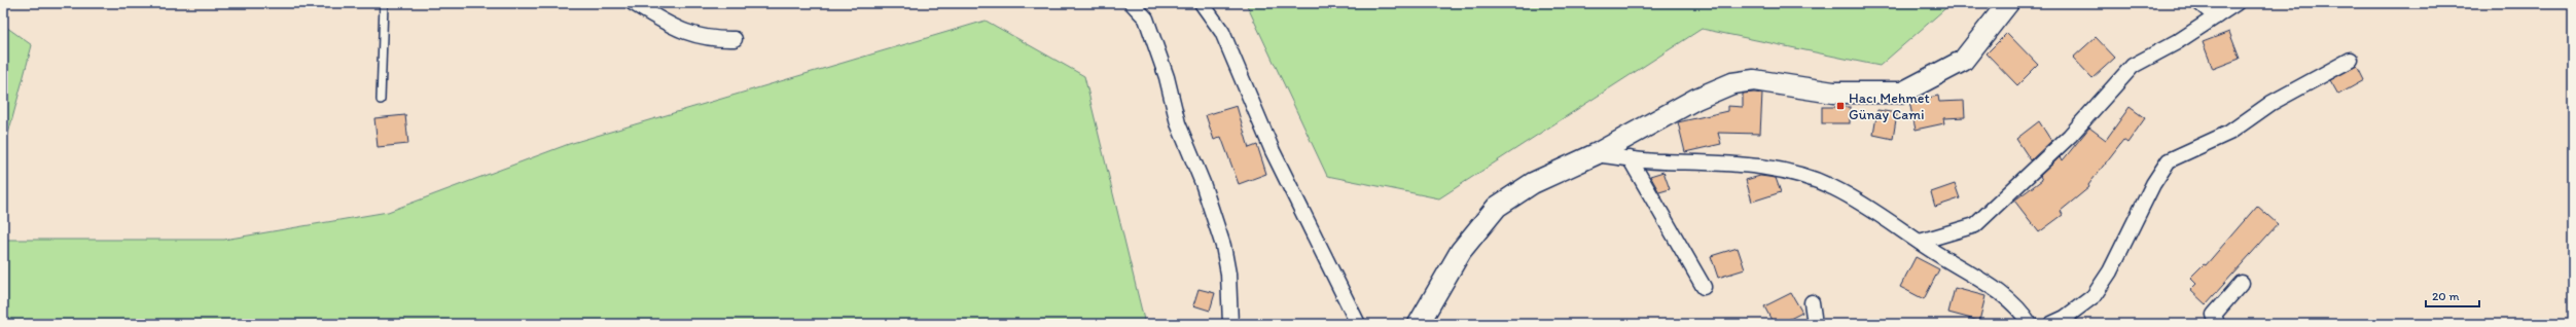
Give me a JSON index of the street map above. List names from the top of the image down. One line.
{"places":{"transit":["Hacı Mehmet Günay Cami"]},"scale_bar":"20 m"}
